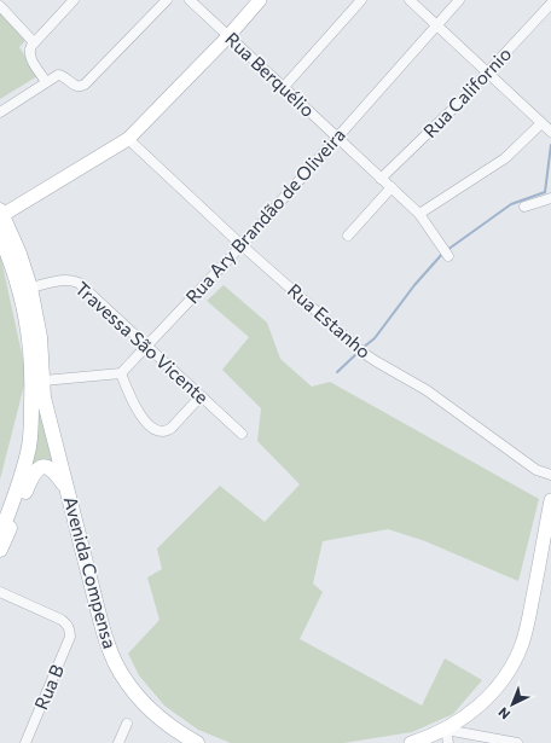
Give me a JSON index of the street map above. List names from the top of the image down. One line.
{"streets":{"main road":["Avenida Compensa"],"street":["Rua Berquélio","Rua Californio","Rua Ary Brandão de Oliveira","Rua Estanho","Travessa São Vicente","Rua B"]},"crossings":[["Rua Berquélio","Rua Californio"],["Rua Berquélio","Rua Ary Brandão de Oliveira"],["Rua Ary Brandão de Oliveira","Rua Estanho"],["Rua Ary Brandão de Oliveira","Travessa São Vicente"],["Travessa São Vicente","Avenida Compensa"]],"north":"bottom left"}
